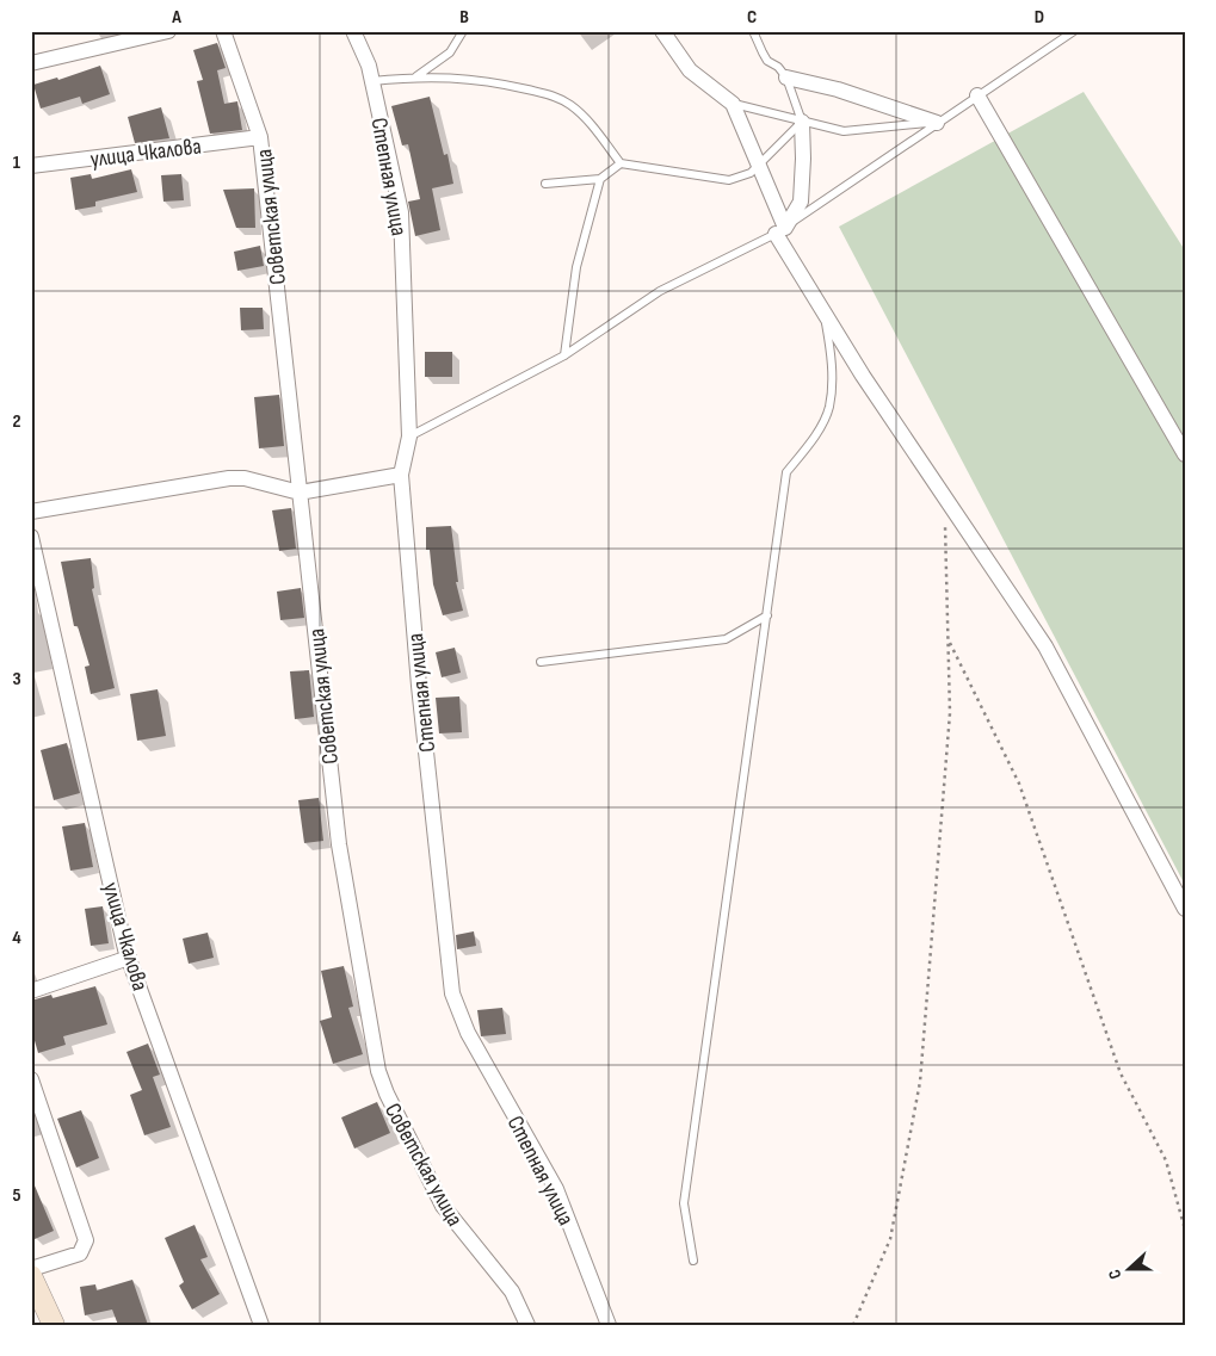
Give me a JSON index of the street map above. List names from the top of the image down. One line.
{"streets":{"street":["улица Чкалова","Степная улица","Советская улица"]},"crossings":[["улица Чкалова","Советская улица"]],"north":"left","grid":{"columns":["A","B","C","D"],"rows":["1","2","3","4","5"]}}
